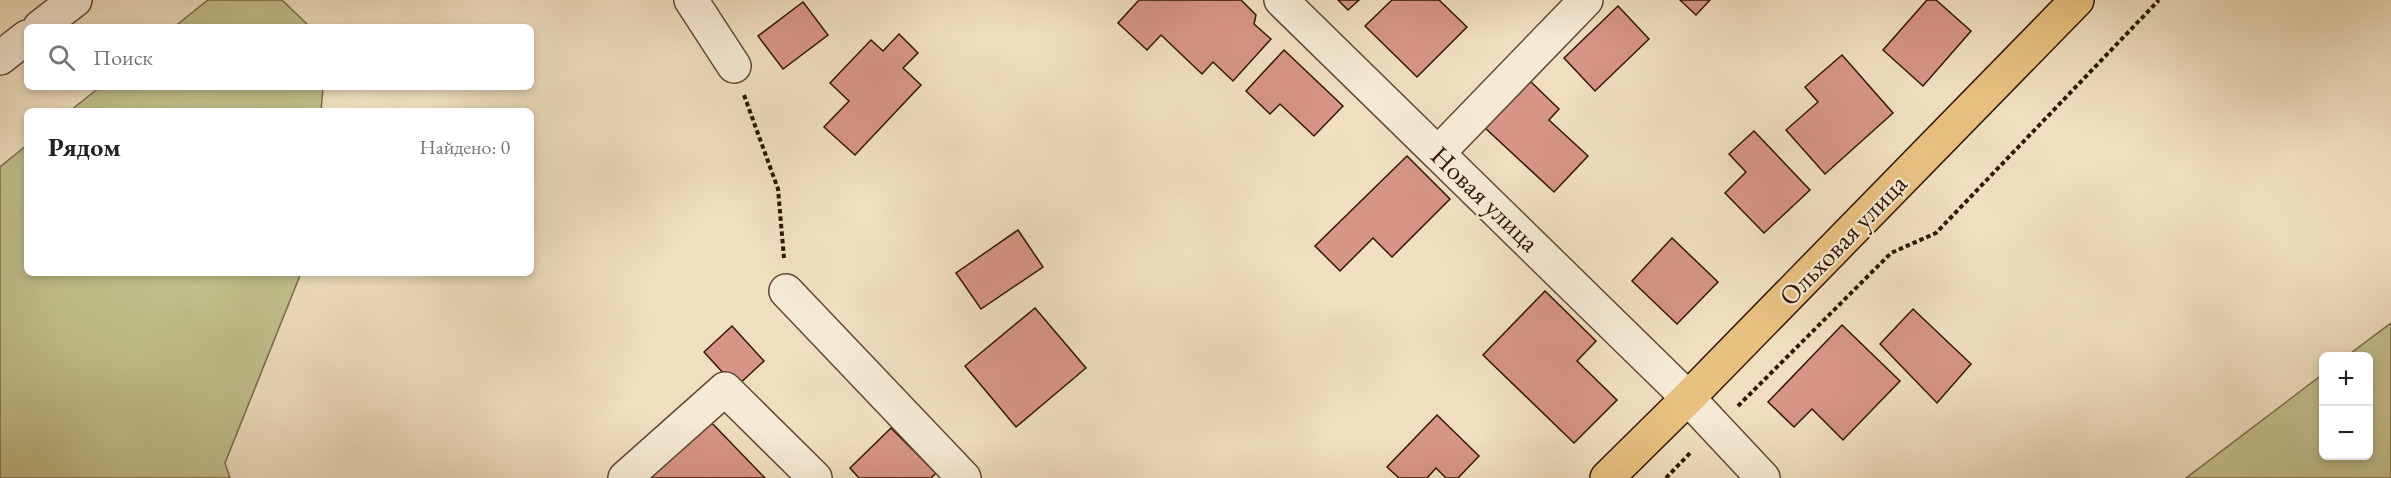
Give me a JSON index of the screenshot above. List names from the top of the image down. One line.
{"streets":{"main road":["Ольховая улица"],"street":["Новая улица"]},"crossings":[["Новая улица","Ольховая улица"]],"page":{"search":"Поиск","heading":["Рядом","Найдено: 0"],"map_buttons":["+","−"]}}
